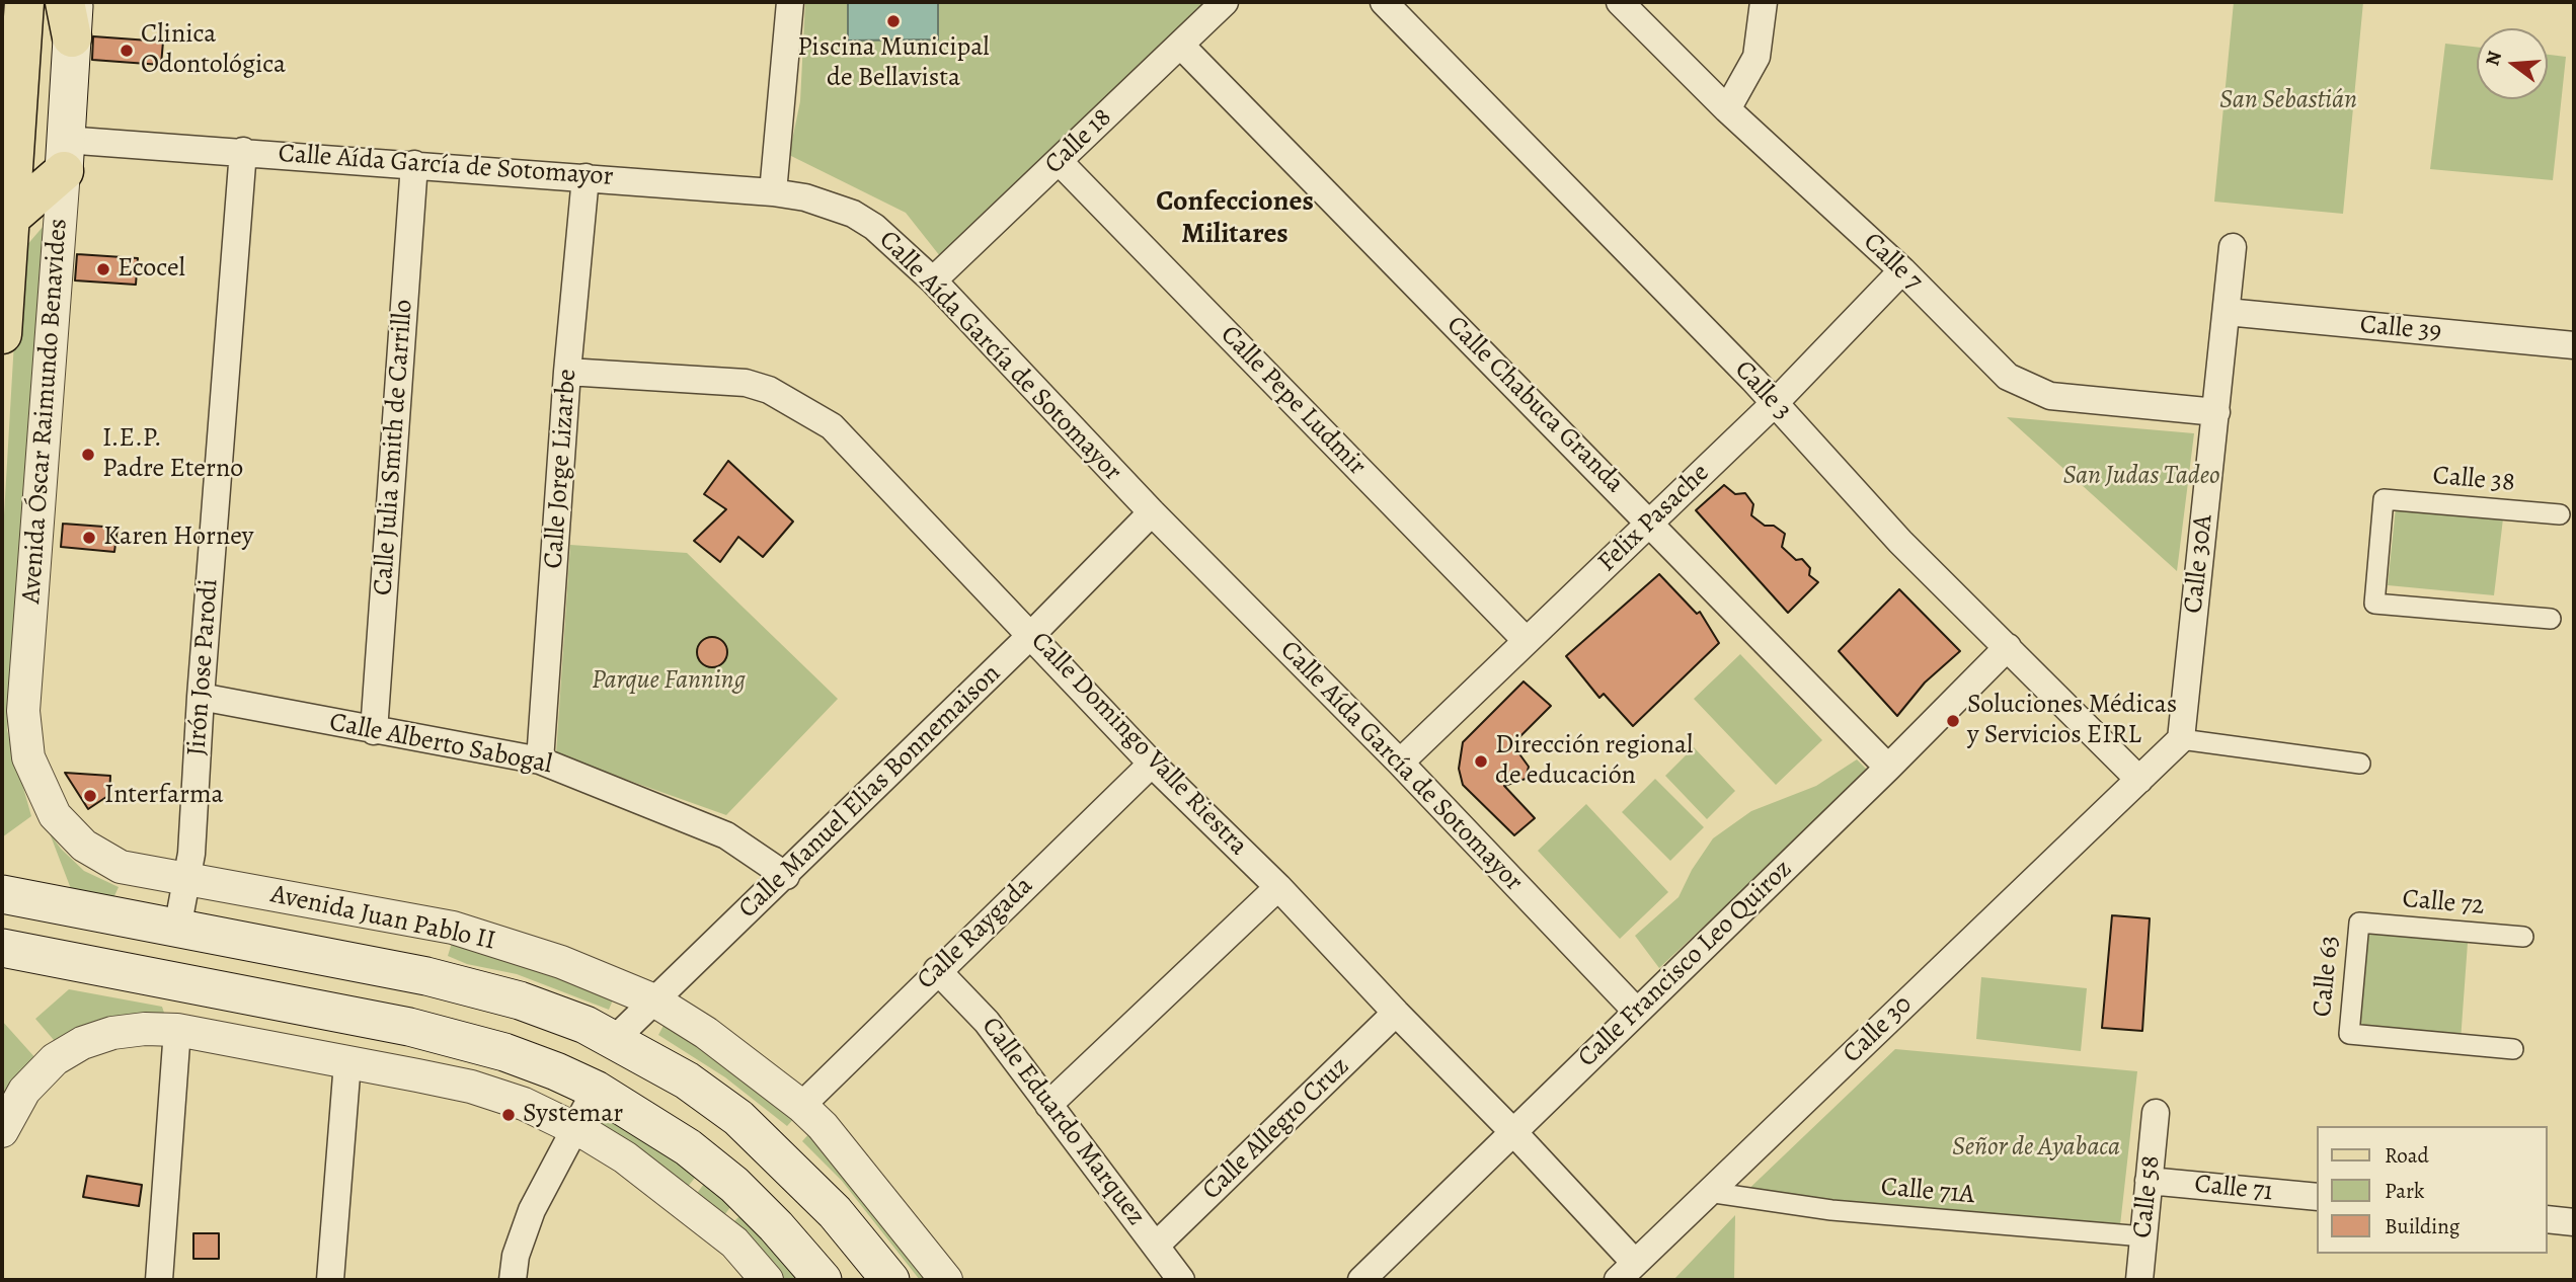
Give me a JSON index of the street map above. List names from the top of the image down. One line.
{"streets":{"main road":["Avenida Óscar Raimundo Benavides","Avenida Juan Pablo II"],"street":["Calle 18","Calle Aída García de Sotomayor","Calle 7","Calle 39","Calle 3","Calle Pepe Ludmir","Calle Chabuca Granda","Calle Julia Smith de Carrillo","Calle Jorge Lizarbe","Calle 38","Felix Pasache","Calle 30A","Jirón Jose Parodi","Calle Alberto Sabogal","Calle Domingo Valle Riestra","Calle Manuel Elias Bonnemaison","Calle 72","Calle Raygada","Calle Francisco Leo Quiroz","Calle 63","Calle 30","Calle Eduardo Marquez","Calle Allegro Cruz","Calle 71","Calle 71A","Calle 58"]},"crossings":[["Calle 18","Calle Aída García de Sotomayor"],["Calle 18","Calle Pepe Ludmir"],["Calle 18","Calle Chabuca Granda"],["Calle Aída García de Sotomayor","Avenida Óscar Raimundo Benavides"],["Calle Aída García de Sotomayor","Calle Julia Smith de Carrillo"],["Calle Aída García de Sotomayor","Calle Jorge Lizarbe"],["Calle Aída García de Sotomayor","Felix Pasache"],["Calle Aída García de Sotomayor","Jirón Jose Parodi"],["Calle Aída García de Sotomayor","Calle Manuel Elias Bonnemaison"],["Calle Aída García de Sotomayor","Calle Francisco Leo Quiroz"],["Calle 7","Felix Pasache"],["Calle 7","Calle 30A"],["Calle 39","Calle 30A"],["Calle 3","Felix Pasache"],["Calle 3","Calle Francisco Leo Quiroz"],["Calle 3","Calle 30"],["Calle Pepe Ludmir","Felix Pasache"],["Calle Chabuca Granda","Felix Pasache"],["Calle Chabuca Granda","Calle Francisco Leo Quiroz"],["Avenida Óscar Raimundo Benavides","Avenida Juan Pablo II"],["Calle Julia Smith de Carrillo","Calle Alberto Sabogal"],["Calle Jorge Lizarbe","Calle Alberto Sabogal"],["Calle Jorge Lizarbe","Calle Domingo Valle Riestra"],["Jirón Jose Parodi","Calle Alberto Sabogal"],["Jirón Jose Parodi","Avenida Juan Pablo II"],["Calle Alberto Sabogal","Calle Manuel Elias Bonnemaison"],["Calle Domingo Valle Riestra","Calle Manuel Elias Bonnemaison"],["Calle Domingo Valle Riestra","Calle Raygada"],["Calle Domingo Valle Riestra","Calle Francisco Leo Quiroz"],["Calle Domingo Valle Riestra","Calle 30"],["Calle Domingo Valle Riestra","Calle Allegro Cruz"],["Calle Manuel Elias Bonnemaison","Avenida Juan Pablo II"],["Calle 72","Calle 63"],["Avenida Juan Pablo II","Calle Raygada"],["Calle Raygada","Calle Eduardo Marquez"],["Calle 30","Calle 71A"],["Calle Eduardo Marquez","Calle Allegro Cruz"],["Calle 71","Calle 58"],["Calle 71A","Calle 58"]],"districts":["Confecciones Militares"],"parks":["San Sebastián","San Judas Tadeo","Parque Fanning","Señor de Ayabaca"],"places":["Piscina Municipal de Bellavista","Clinica Odontológica","Ecocel","I.E.P. Padre Eterno","Karen Horney","Soluciones Médicas y Servicios EIRL","Dirección regional de educación","Interfarma","Systemar"],"legend":["Road","Park","Building"],"north":"left"}
